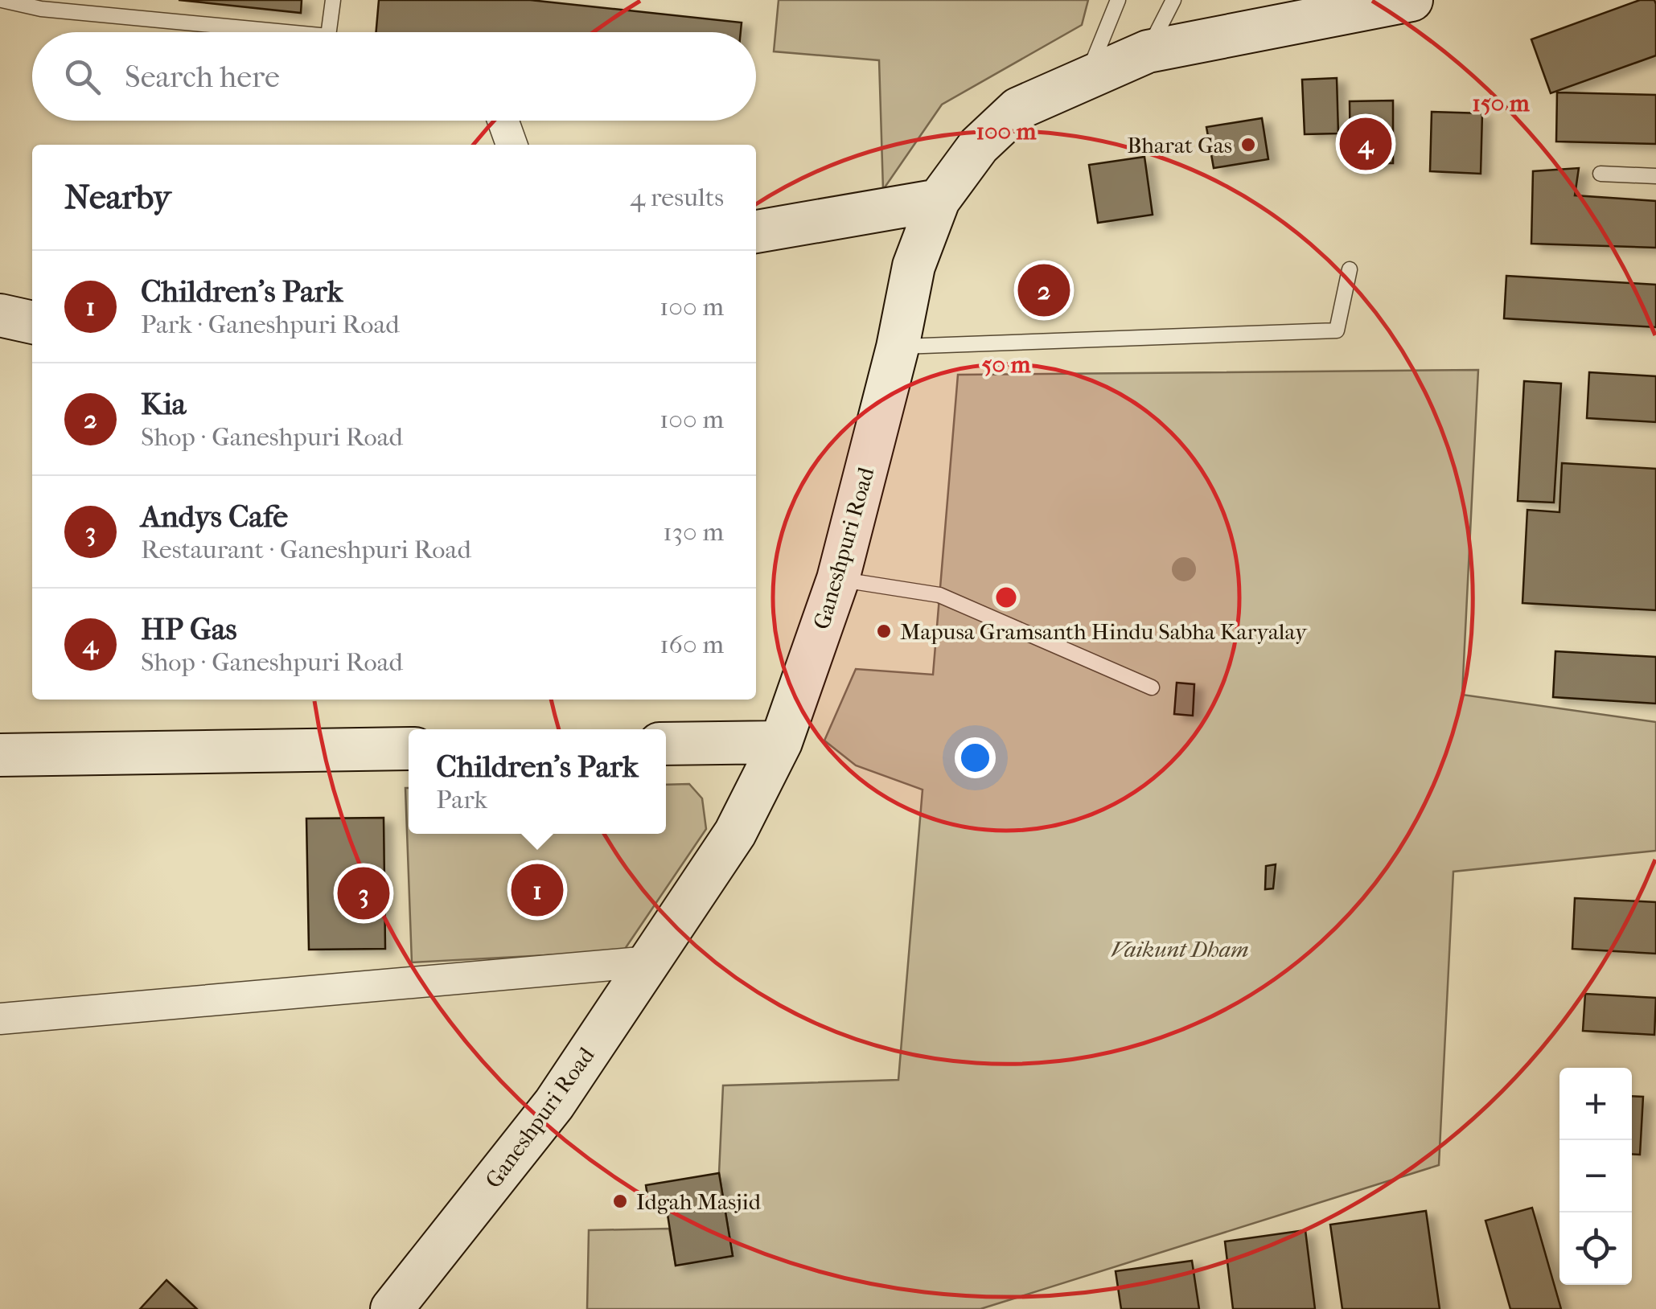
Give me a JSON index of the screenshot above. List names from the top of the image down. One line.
{"streets":{"street":["Ganeshpuri Road"]},"parks":["Vaikunt Dham"],"places":["Bharat Gas","Mapusa Gramsanth Hindu Sabha Karyalay","Idgah Masjid"],"page":{"search":"Search here","pins":["4","2","1","3"],"heading":["Nearby","4 results"],"list":[{"mark":"1","name":"Children's Park","note":"Park · Ganeshpuri Road","value":"100 m"},{"mark":"2","name":"Kia","note":"Shop · Ganeshpuri Road","value":"100 m"},{"mark":"3","name":"Andys Cafe","note":"Restaurant · Ganeshpuri Road","value":"130 m"},{"mark":"4","name":"HP Gas","note":"Shop · Ganeshpuri Road","value":"160 m"}],"popup":["Children's Park","Park"],"map_buttons":["+","−"]},"rings":["150 m","100 m","50 m"]}
